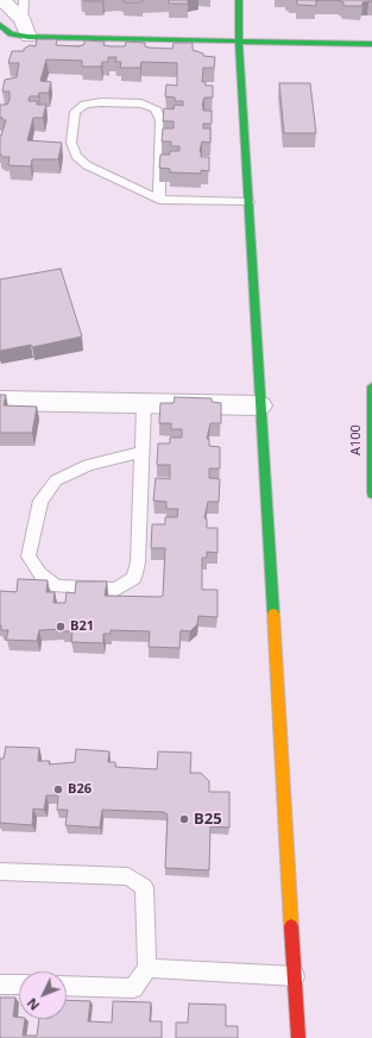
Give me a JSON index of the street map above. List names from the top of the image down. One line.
{"streets":{"main road":["A100"]},"places":["B21","B26","B25"],"north":"bottom left"}
